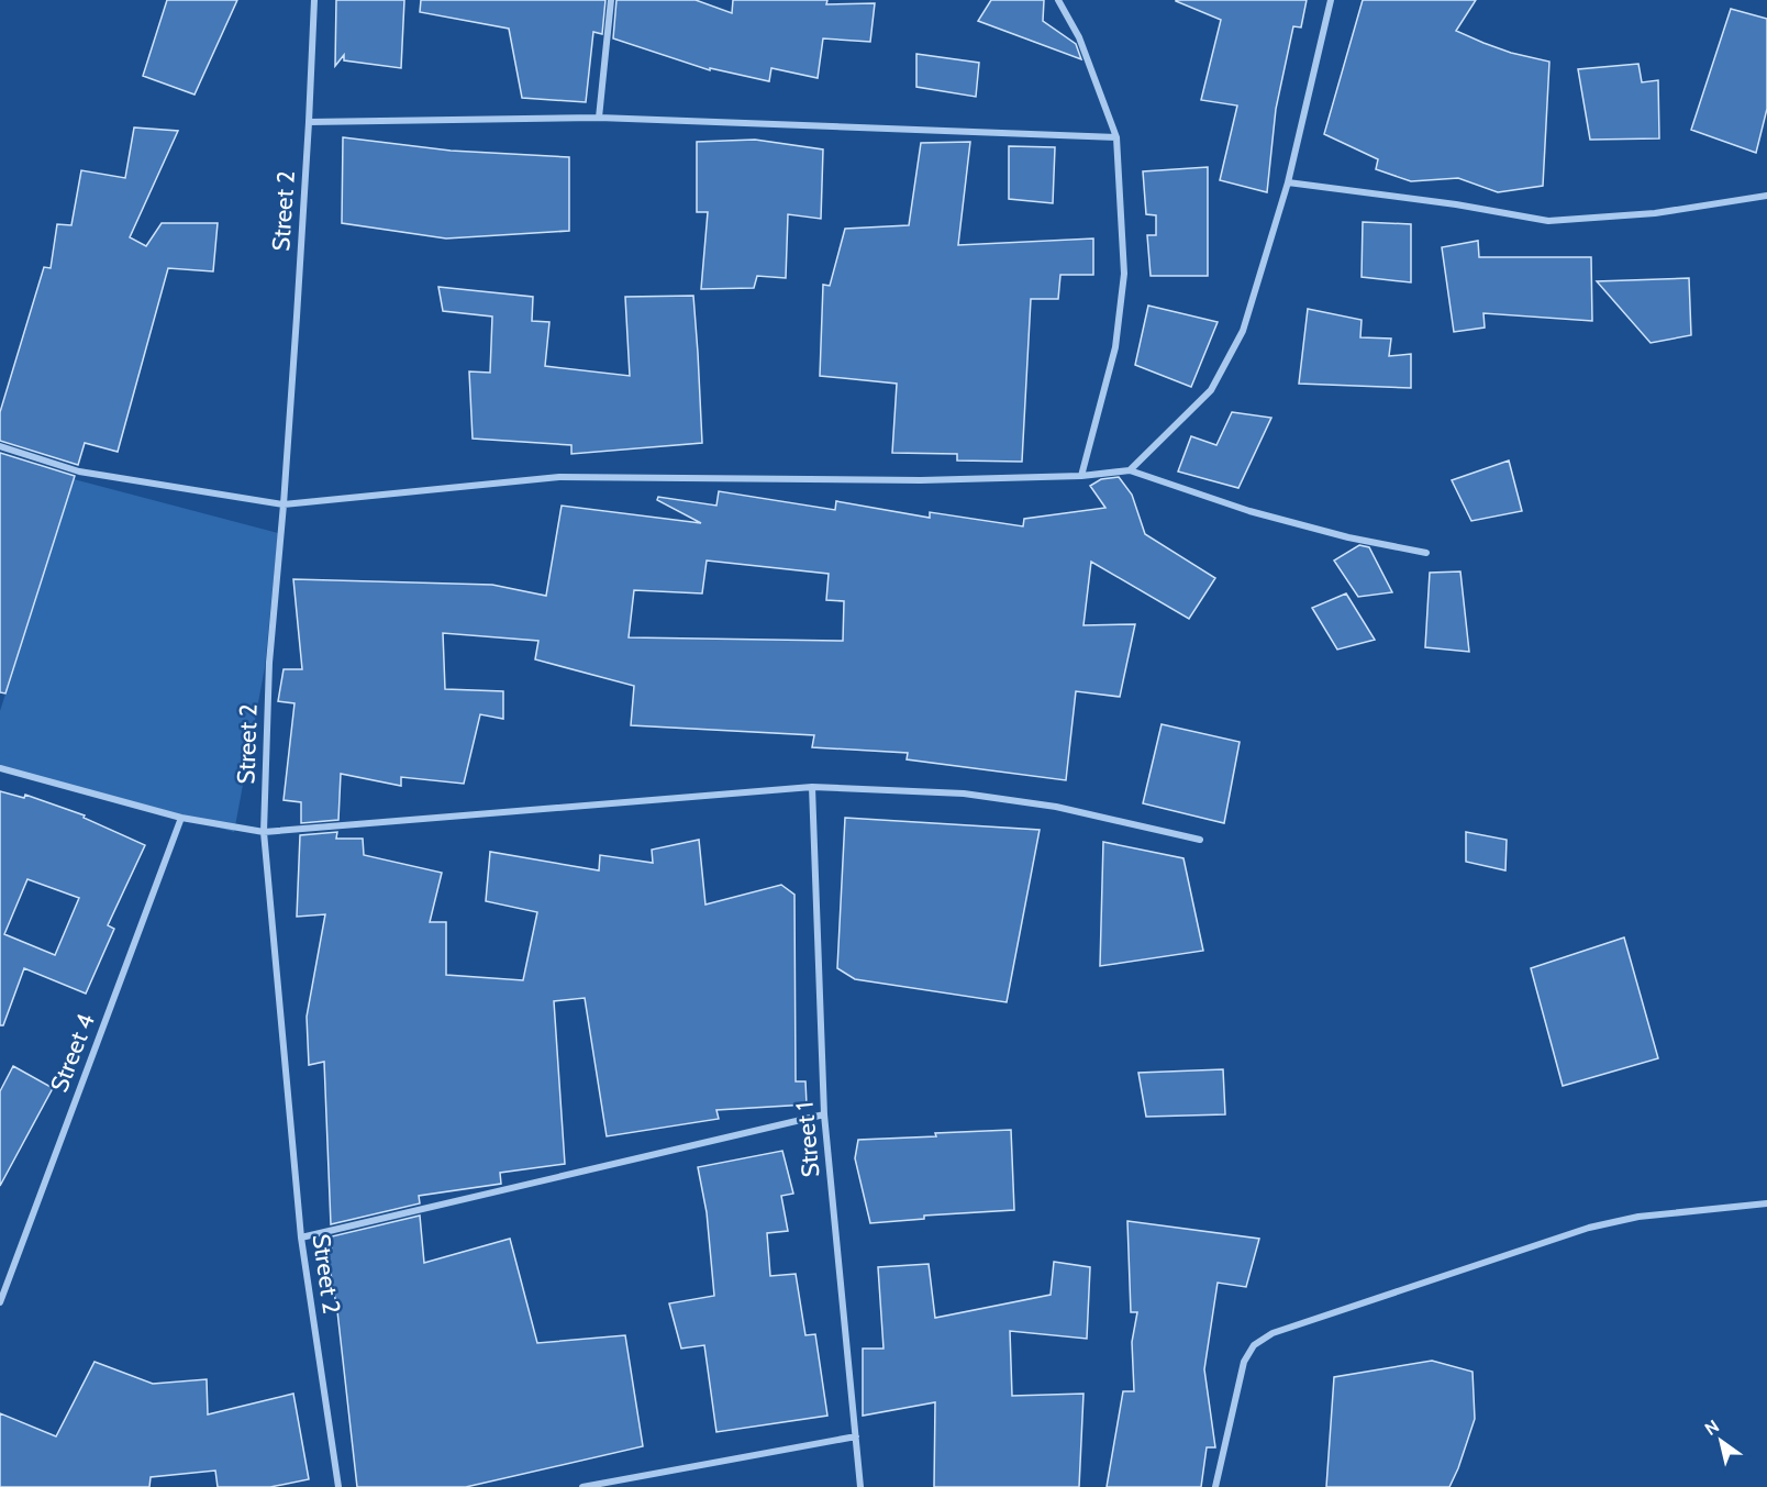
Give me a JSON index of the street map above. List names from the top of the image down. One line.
{"streets":{"street":["Street 2","Street 4","Street 1"]},"north":"top left"}
